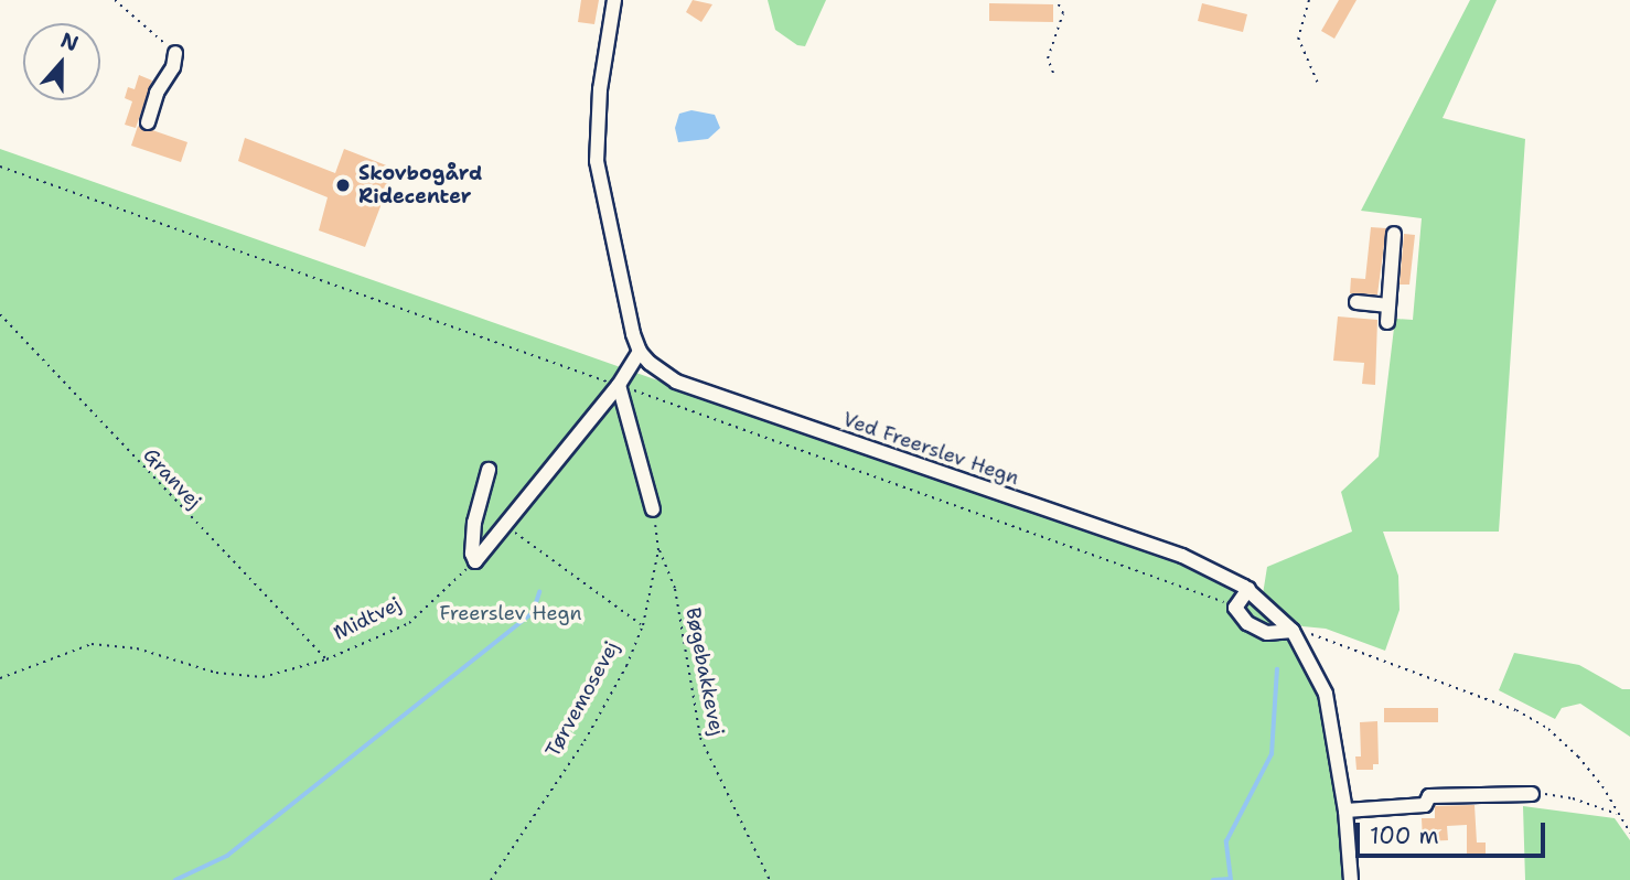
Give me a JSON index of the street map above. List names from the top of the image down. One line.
{"streets":{"street":["Ved Freerslev Hegn"],"path":["Granvej","Midtvej","Bøgebakkevej","Tørvemosevej"]},"crossings":[["Granvej","Midtvej"],["Bøgebakkevej","Tørvemosevej"]],"parks":["Freerslev Hegn"],"places":["Skovbogård Ridecenter"],"scale_bar":"100 m","north":"top"}
